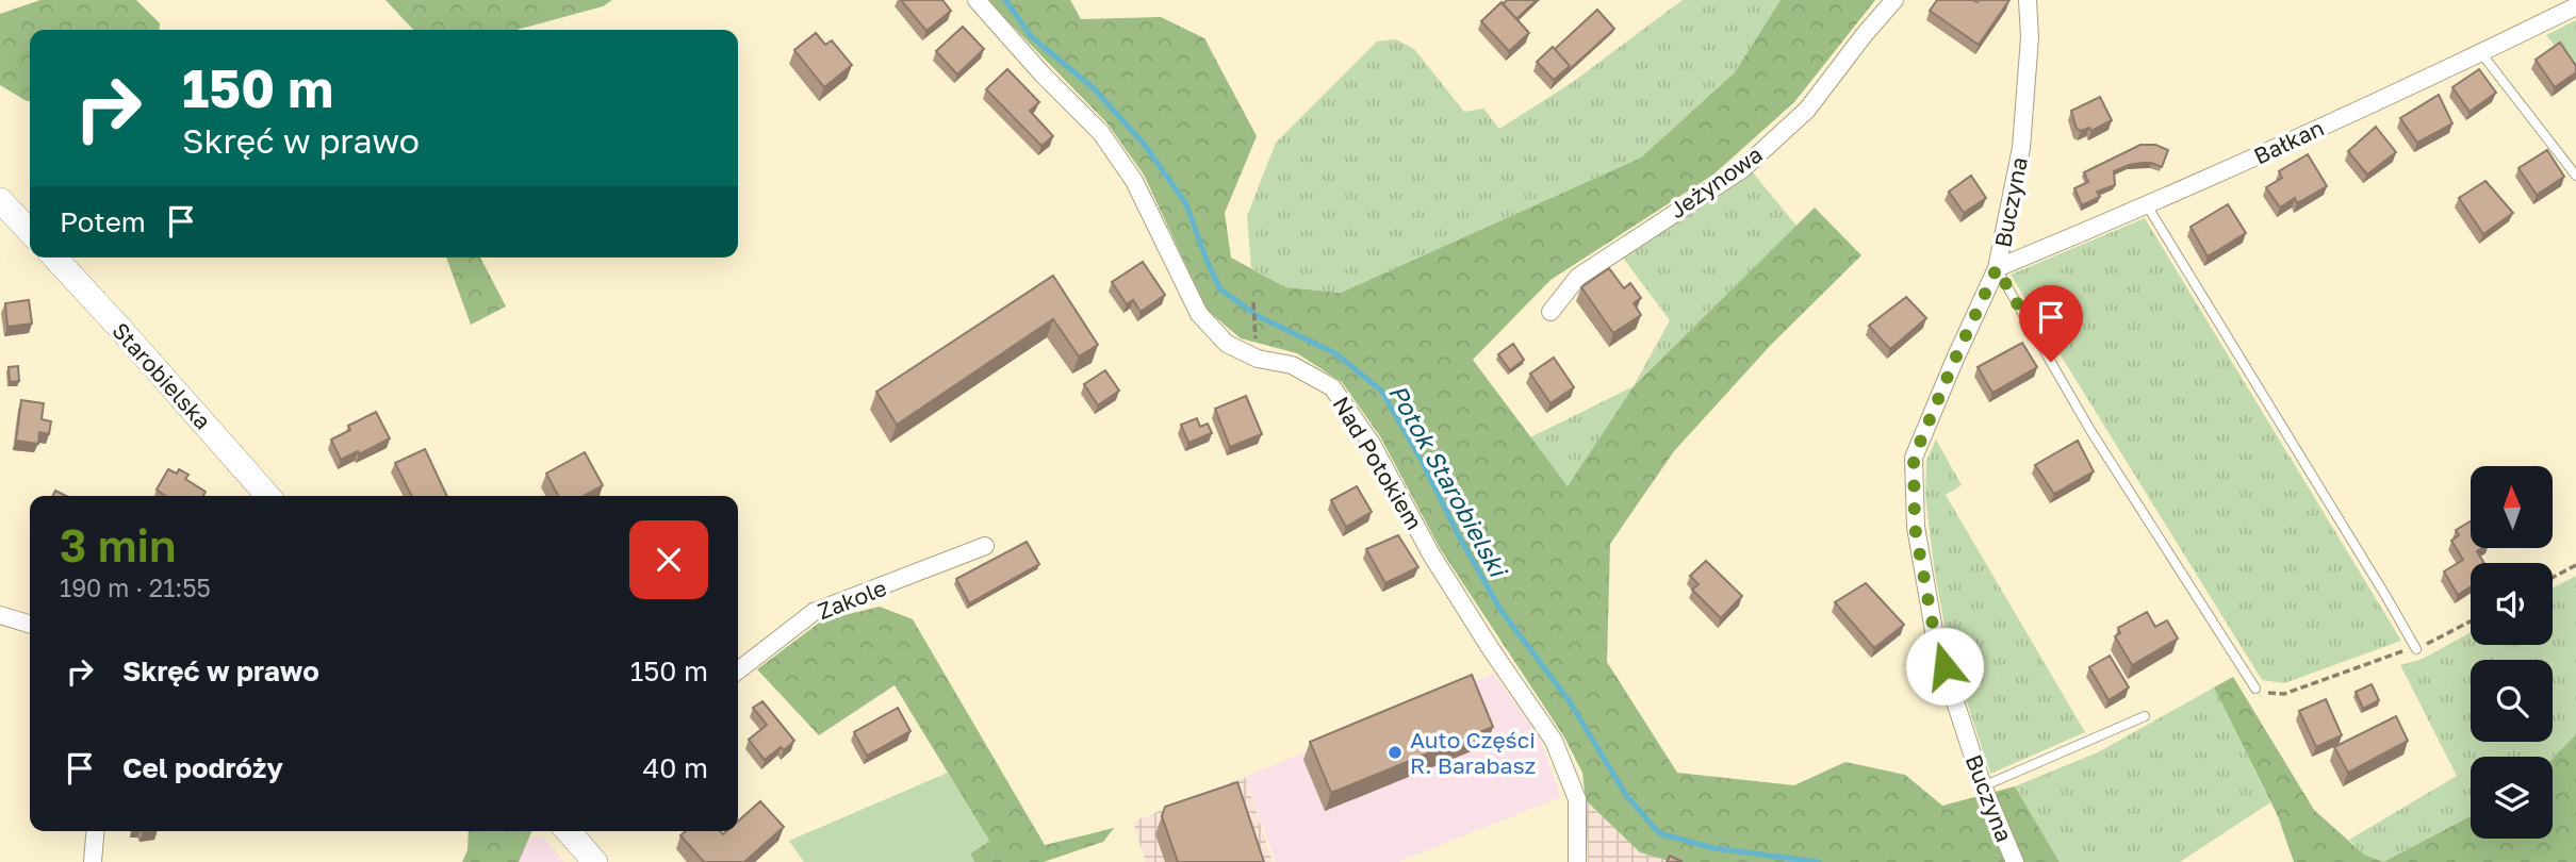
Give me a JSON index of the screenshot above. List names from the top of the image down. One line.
{"streets":{"street":["Bałkan","Jeżynowa","Buczyna","Starobielska","Nad Potokiem","Zakole"]},"crossings":[["Bałkan","Buczyna"]],"water":["Potok Starobielski"],"places":["Auto Części R. Barabasz"],"north":"top","page":{"turn":["150 m","Skręć w prawo"],"then":"Potem","heading":["3 min","190 m · 21:55"],"list":[{"name":"Skręć w prawo","value":"150 m"},{"name":"Cel podróży","value":"40 m"}]}}
